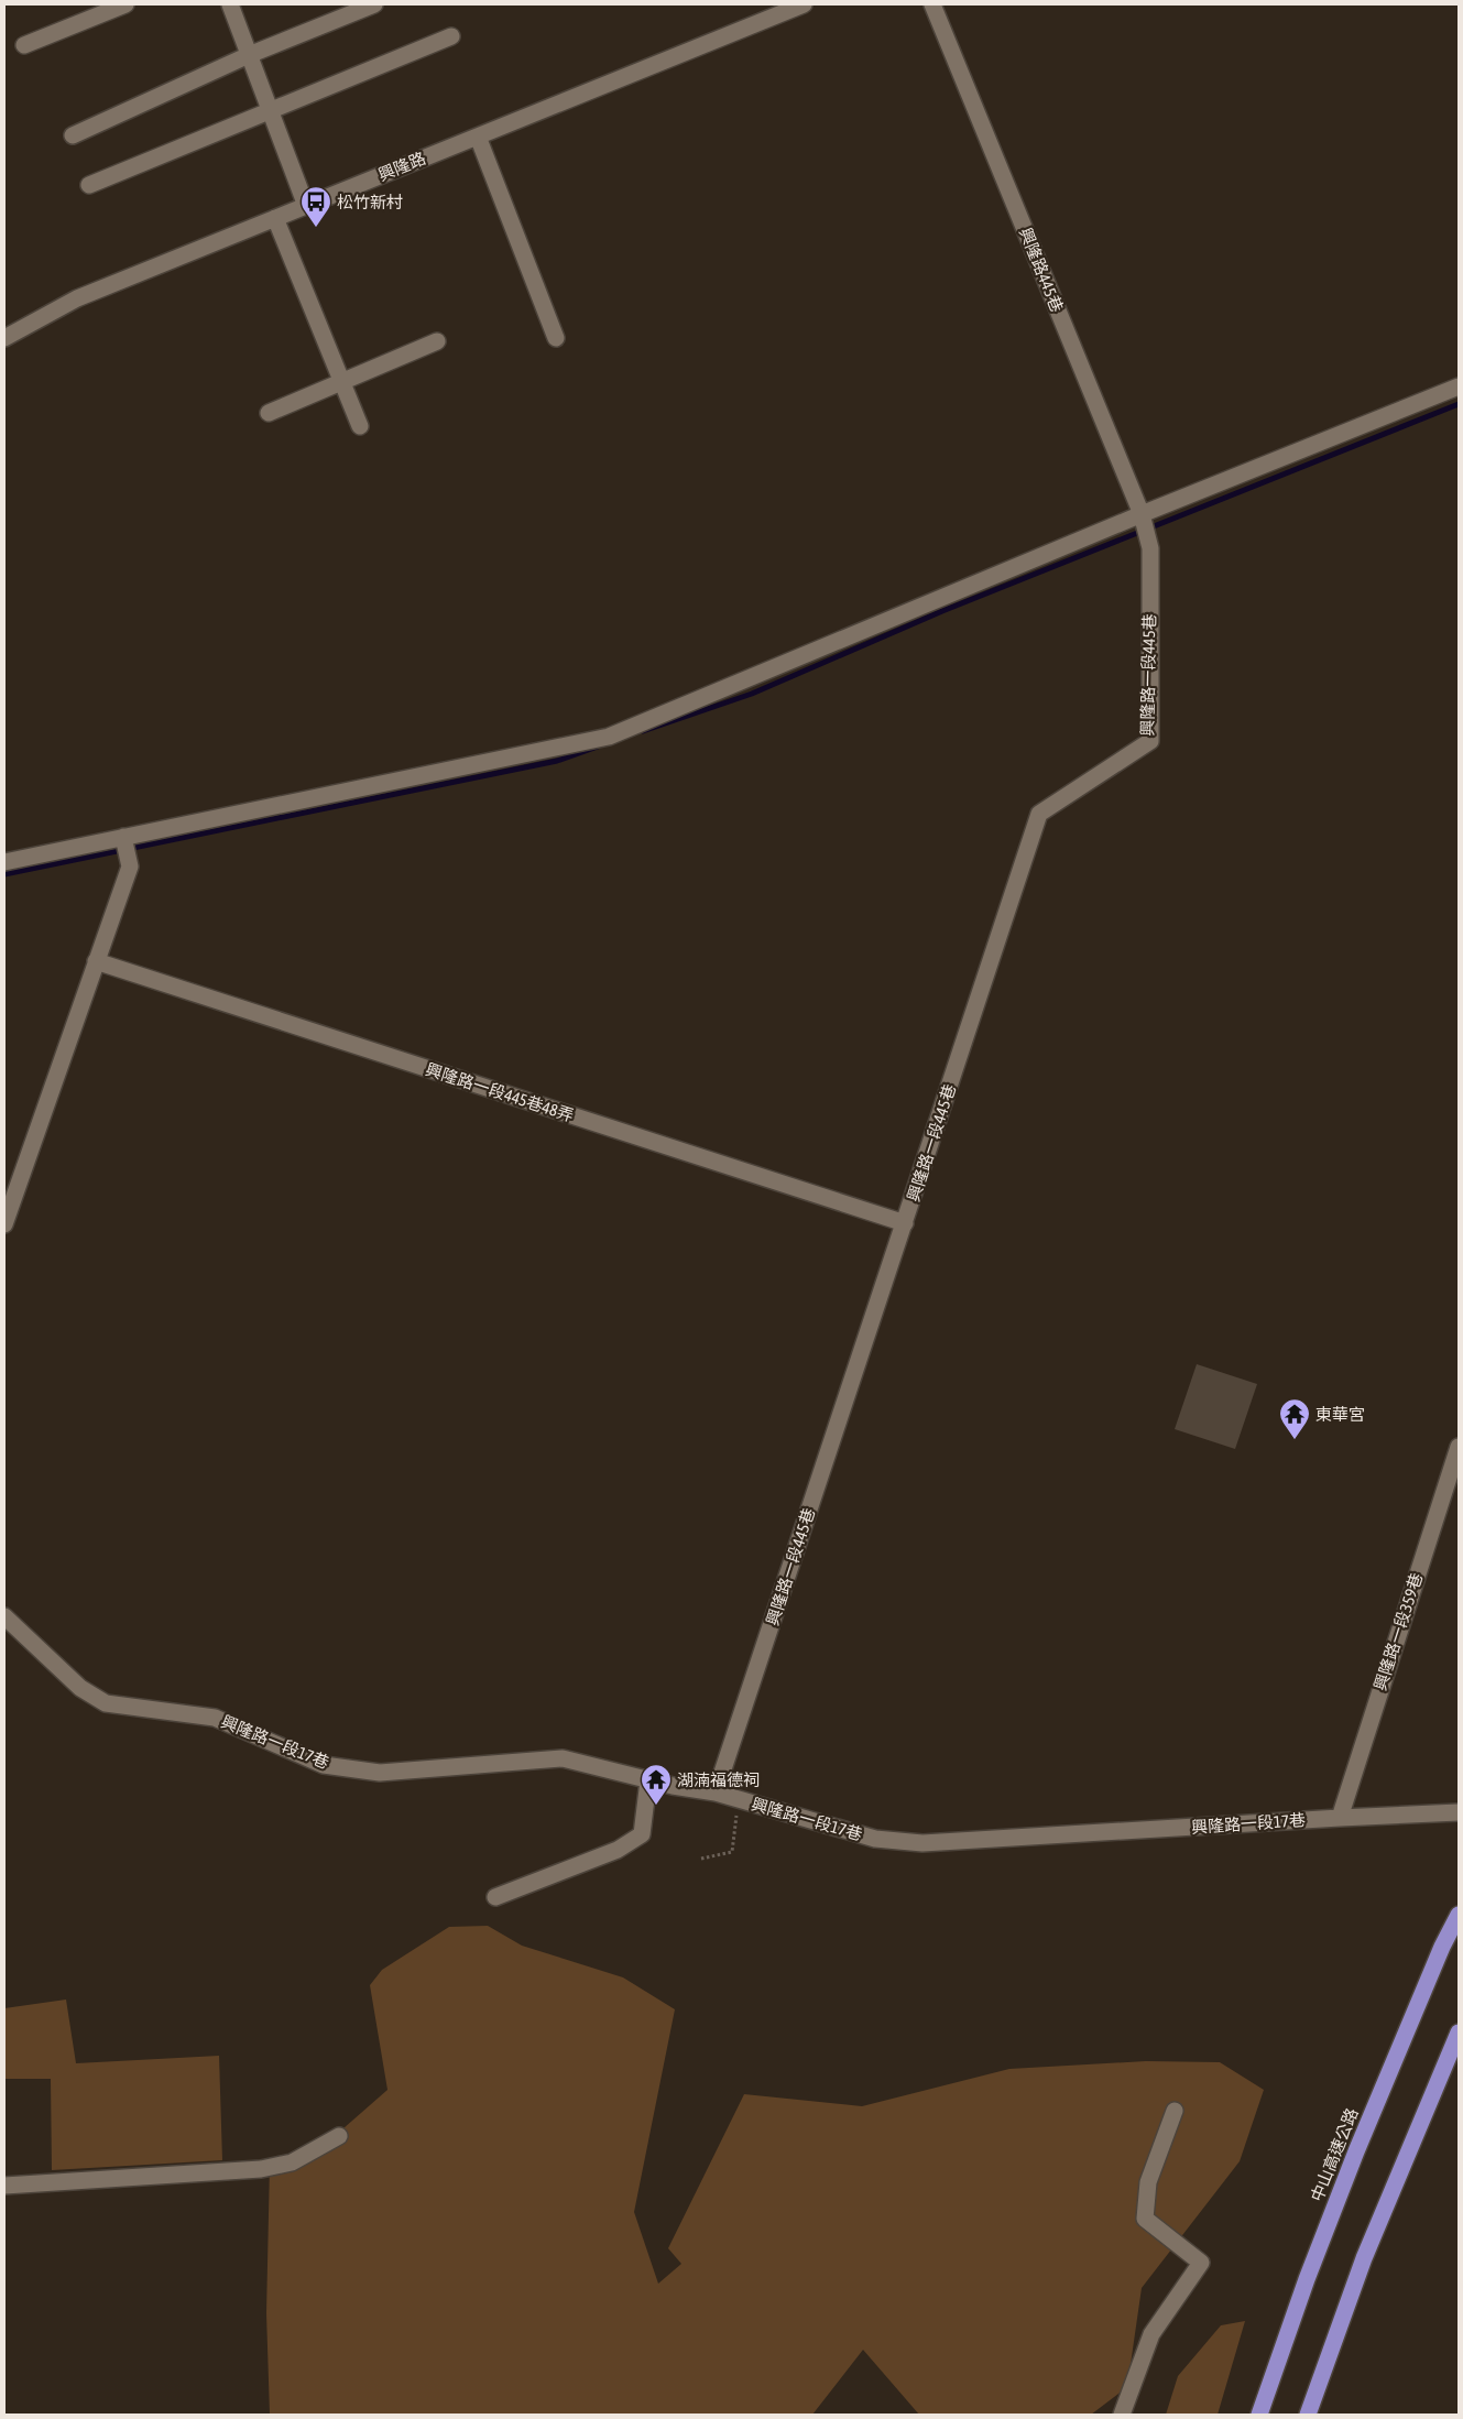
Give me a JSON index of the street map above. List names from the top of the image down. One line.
{"streets":{"highway":["中山高速公路"],"street":["興隆路","興隆路445巷","興隆路一段445巷","興隆路一段445巷48弄","興隆路一段359巷","興隆路一段17巷"]},"crossings":[["興隆路445巷","興隆路一段445巷"],["興隆路一段445巷","興隆路一段445巷48弄"],["興隆路一段445巷","興隆路一段17巷"],["興隆路一段359巷","興隆路一段17巷"]],"places":{"bus stop":["松竹新村"],"temple":["東華宮","湖湳福德祠"]}}
